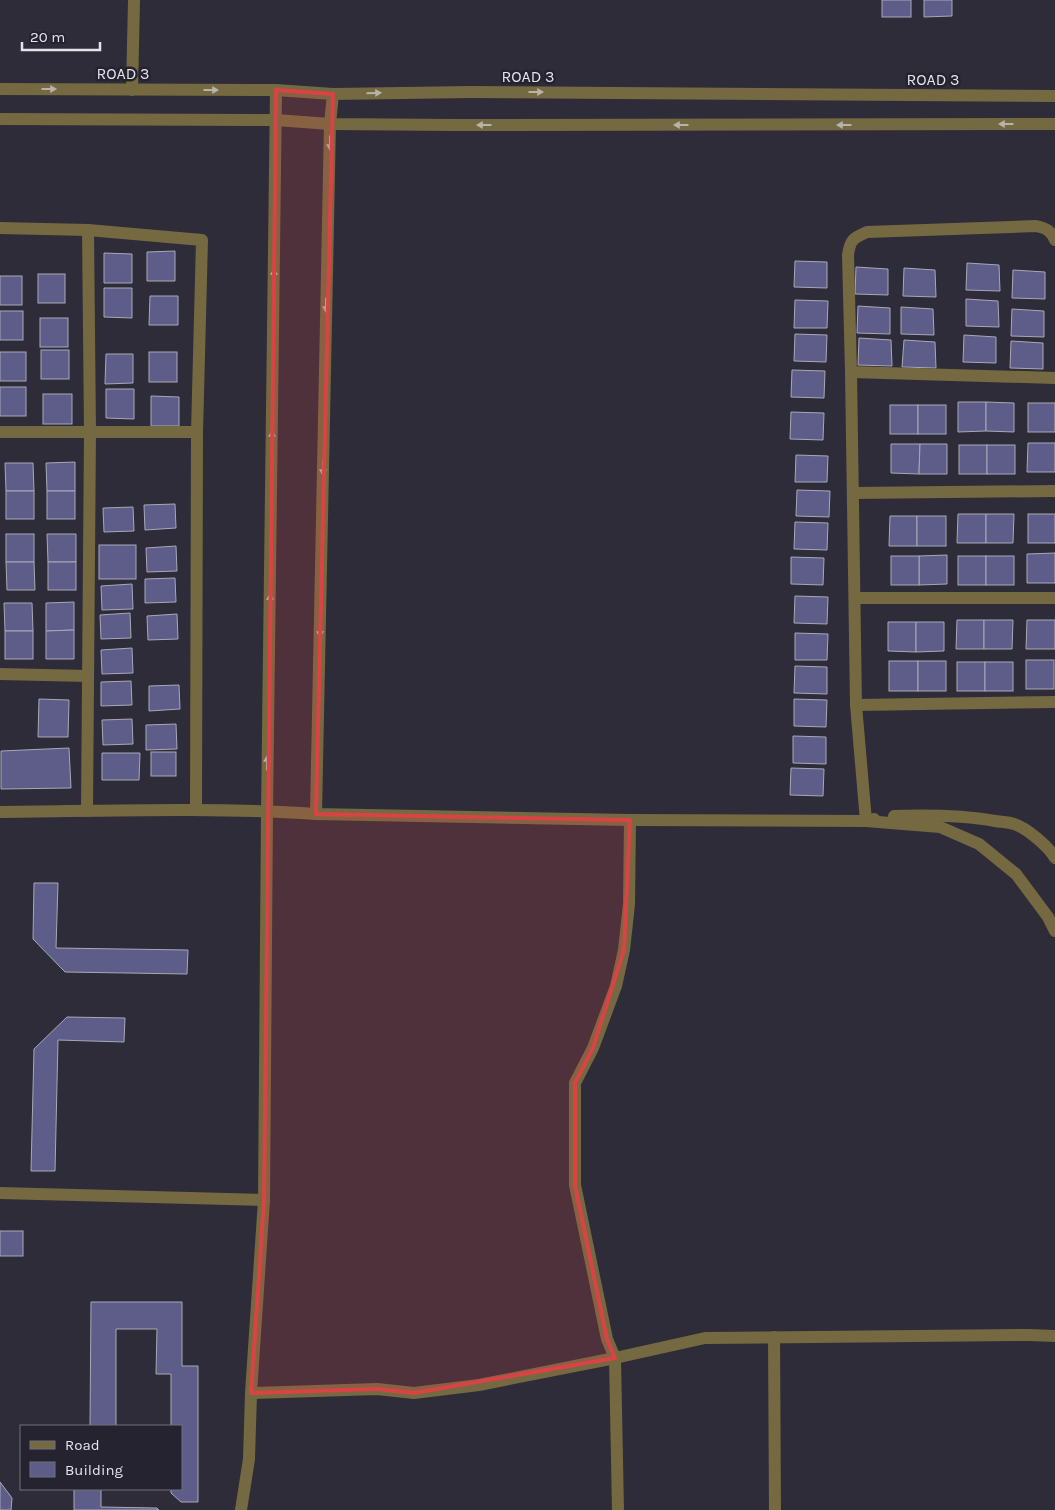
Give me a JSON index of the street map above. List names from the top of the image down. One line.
{"streets":{"street":["ROAD 3"]},"legend":["Road","Building"],"scale_bar":"20 m"}
